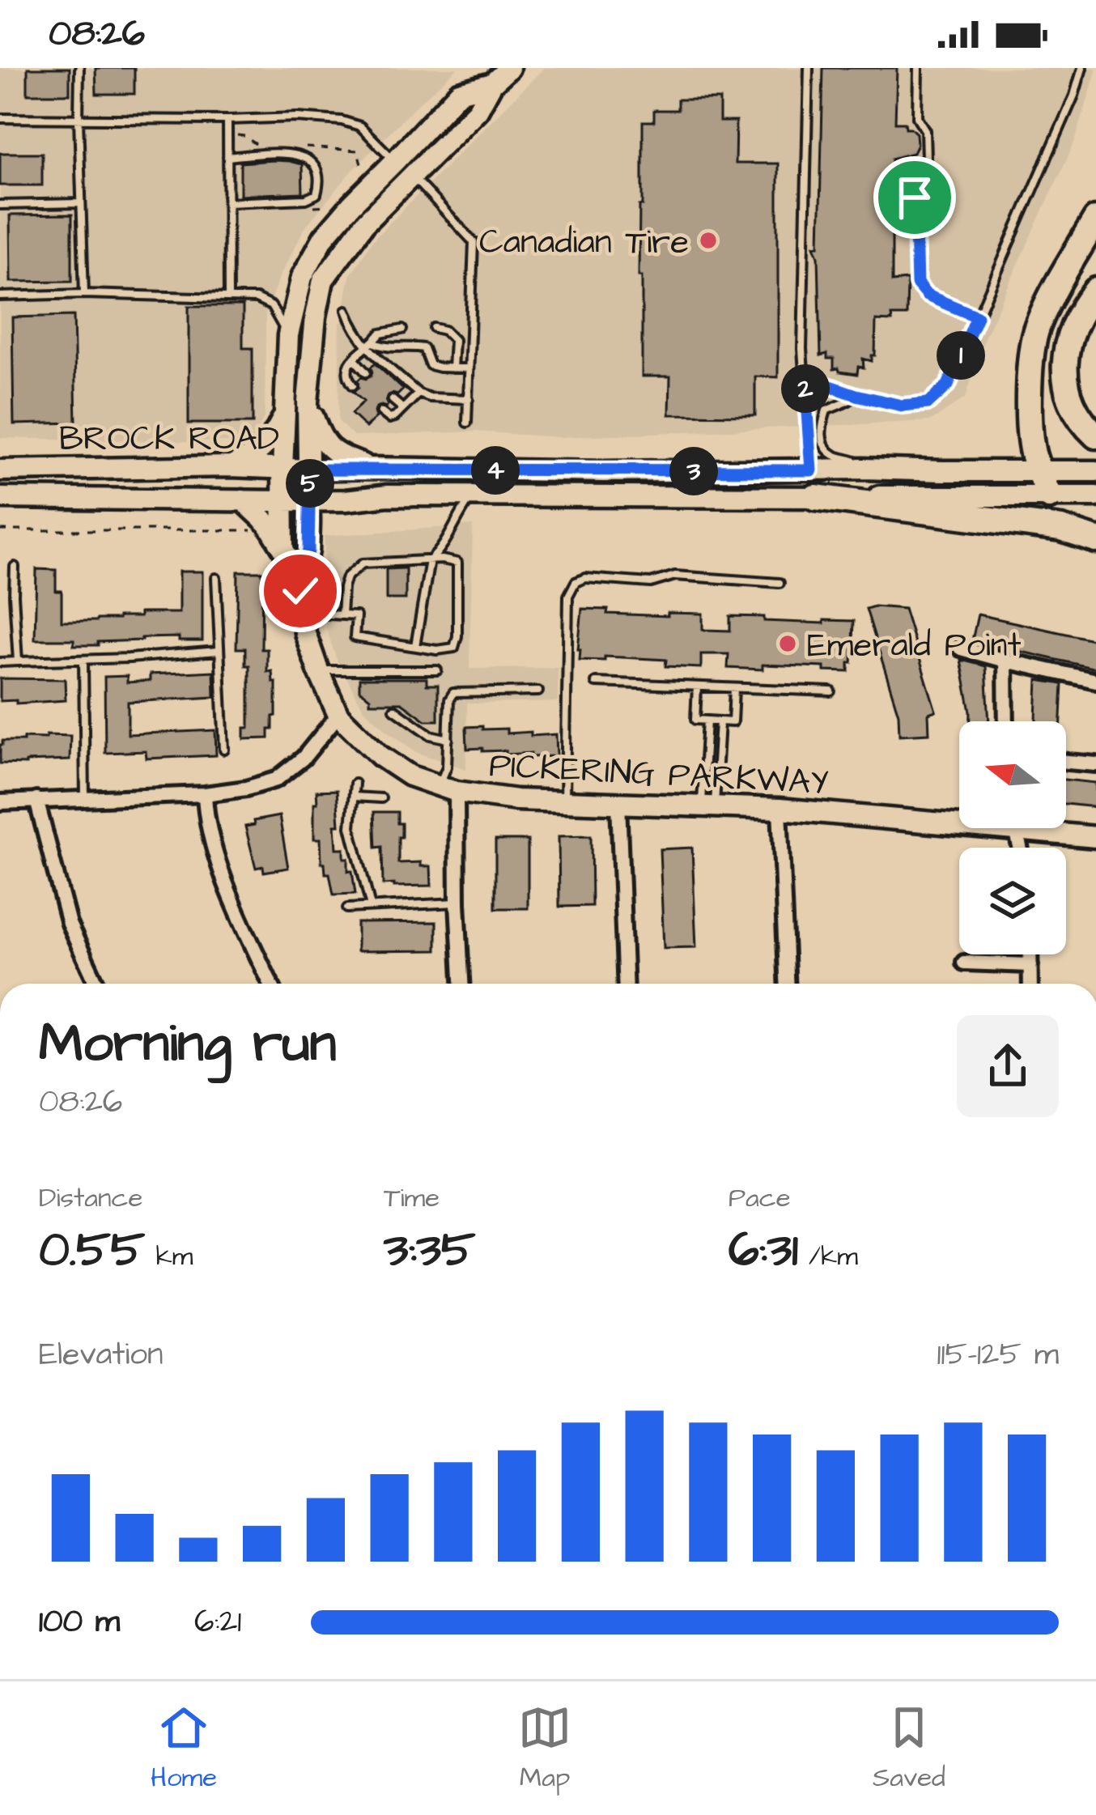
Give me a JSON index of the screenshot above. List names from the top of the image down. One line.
{"streets":{"main road":["BROCK ROAD","PICKERING PARKWAY"]},"crossings":[["BROCK ROAD","PICKERING PARKWAY"]],"places":["Canadian Tire","Emerald Point"],"north":"left","page":{"status":"08:26","pins":["1","2","4","3","5"],"heading":["Morning run","08:26"],"stats":[["Distance","0.55 km"],["Time","3:35"],["Pace","6:31 /km"]],"chart":["Elevation","115–125 m"],"list":[{"name":"100 m","note":"6:21"}],"tabs":["Home","Map","Saved"]}}
